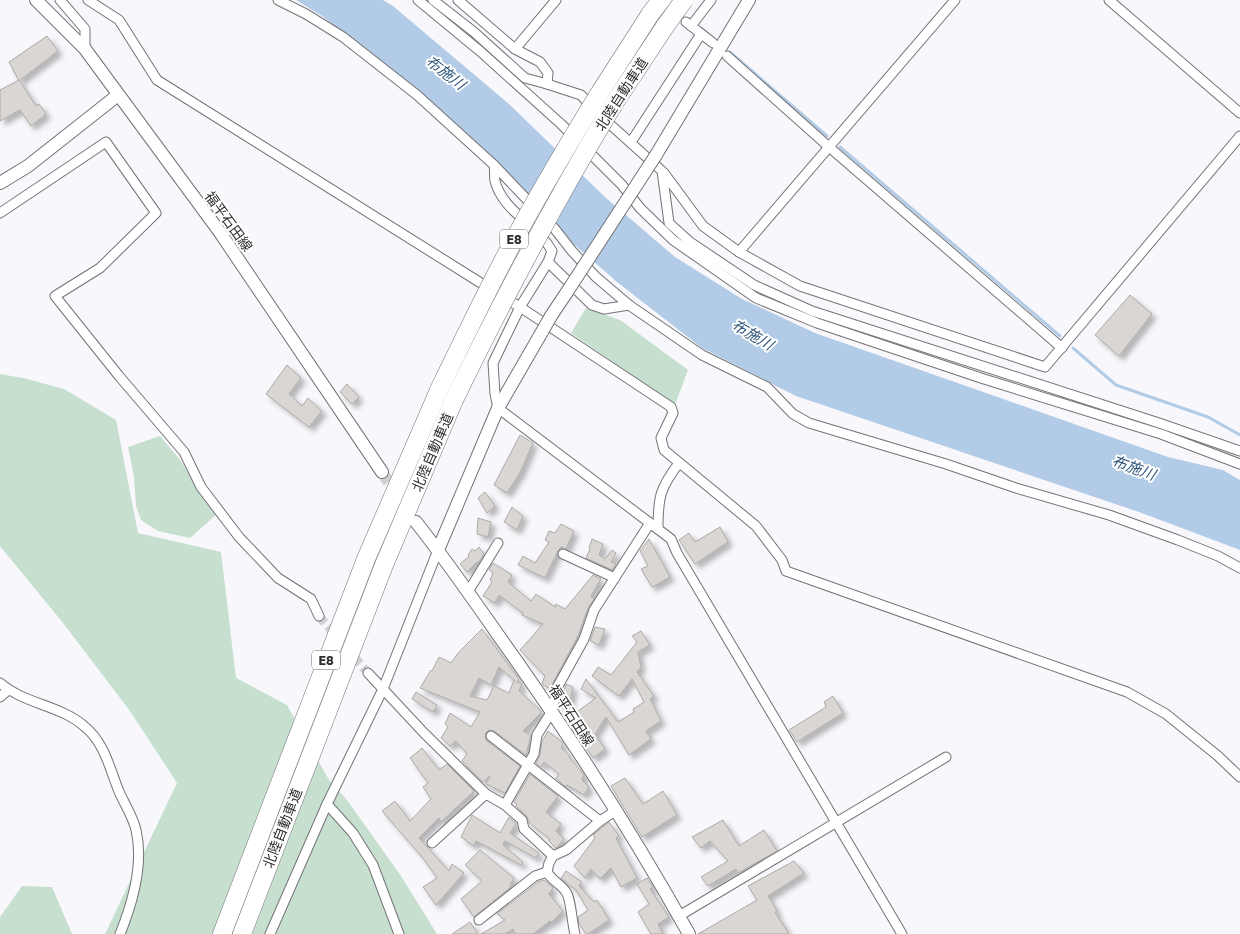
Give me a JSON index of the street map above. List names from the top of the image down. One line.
{"streets":{"highway":["北陸自動車道","E8"],"main road":["福平石田線"]},"water":["布施川"]}
